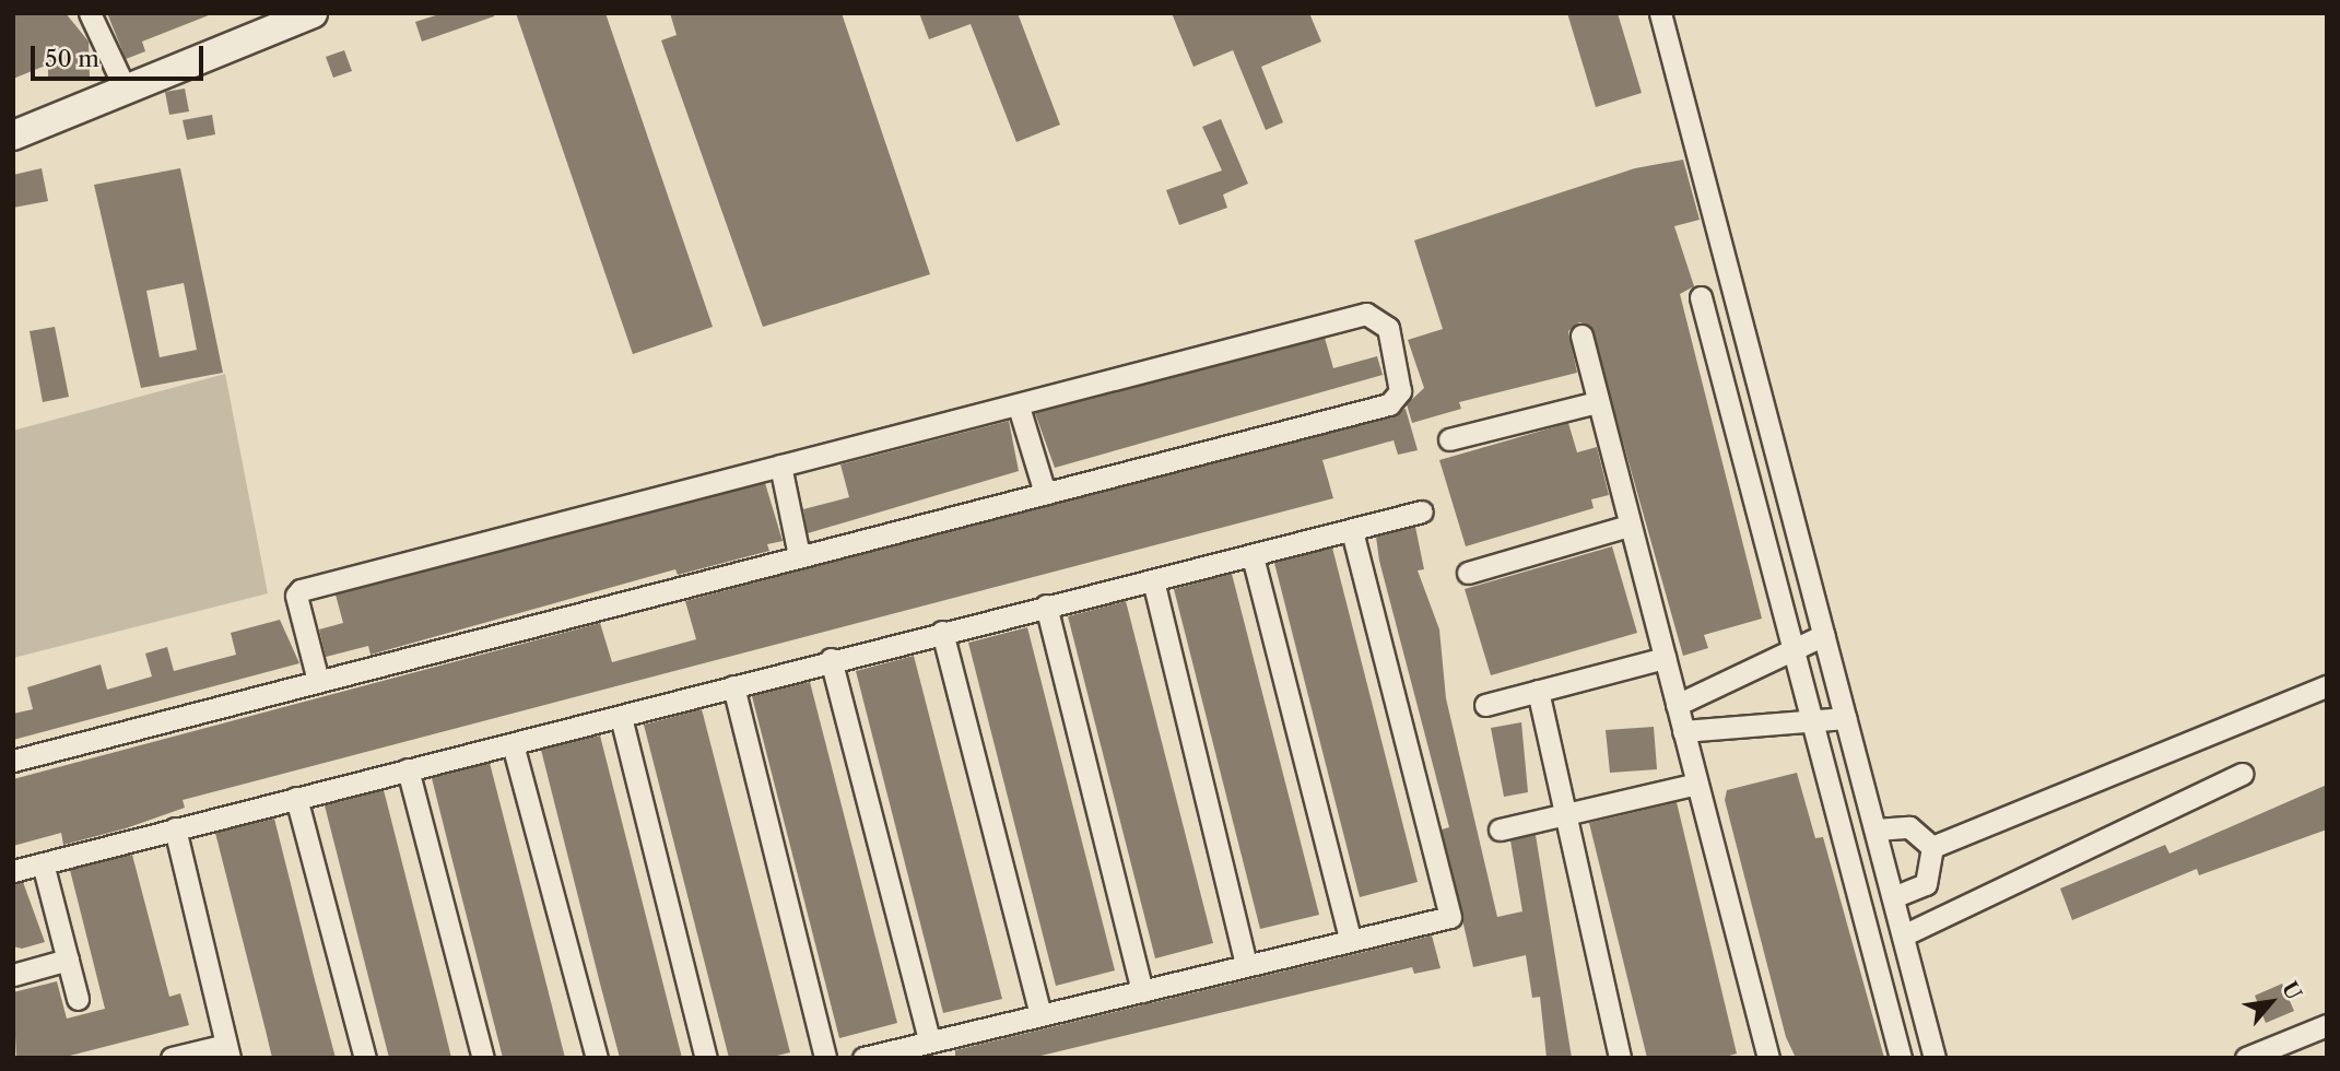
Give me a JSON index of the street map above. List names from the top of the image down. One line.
{"scale_bar":"50 m","north":"top right"}
